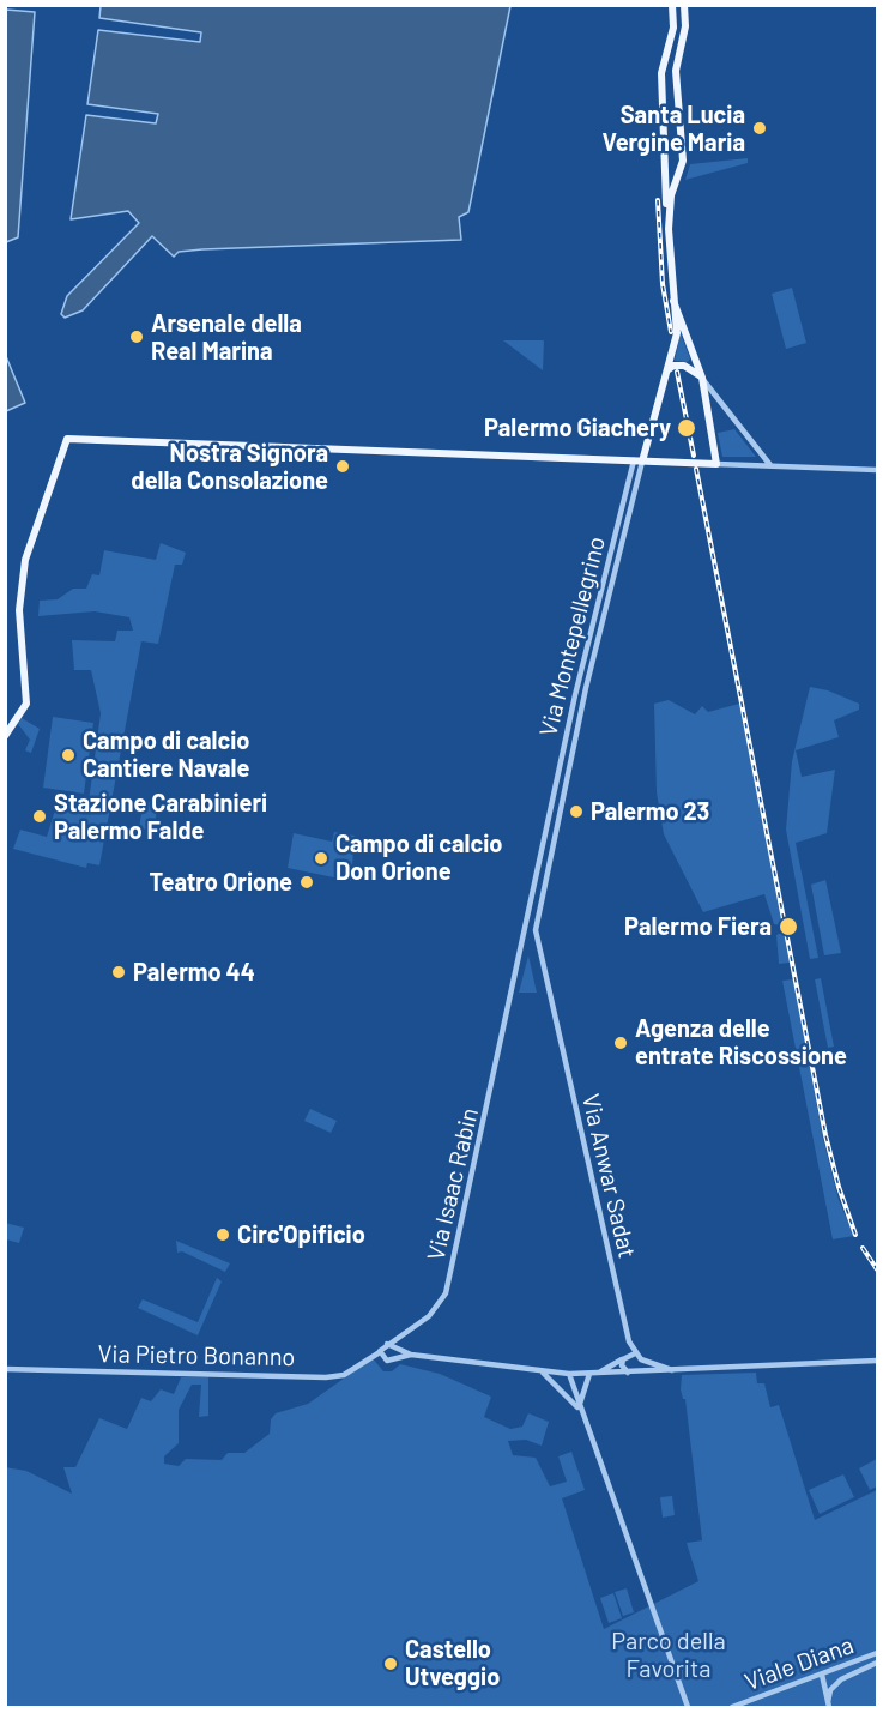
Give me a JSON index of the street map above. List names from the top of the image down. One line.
{"streets":{"street":["Via Montepellegrino","Via Anwar Sadat","Via Isaac Rabin","Via Pietro Bonanno","Viale Diana"]},"crossings":[["Via Montepellegrino","Via Anwar Sadat"],["Via Montepellegrino","Via Isaac Rabin"],["Via Isaac Rabin","Via Pietro Bonanno"]],"parks":["Parco della Favorita"],"places":["Santa Lucia Vergine Maria","Arsenale della Real Marina","Palermo Giachery","Nostra Signora della Consolazione","Campo di calcio Cantiere Navale","Palermo 23","Stazione Carabinieri Palermo Falde","Campo di calcio Don Orione","Teatro Orione","Palermo Fiera","Palermo 44","Agenza delle entrate Riscossione","Circ'Opificio","Castello Utveggio"]}
